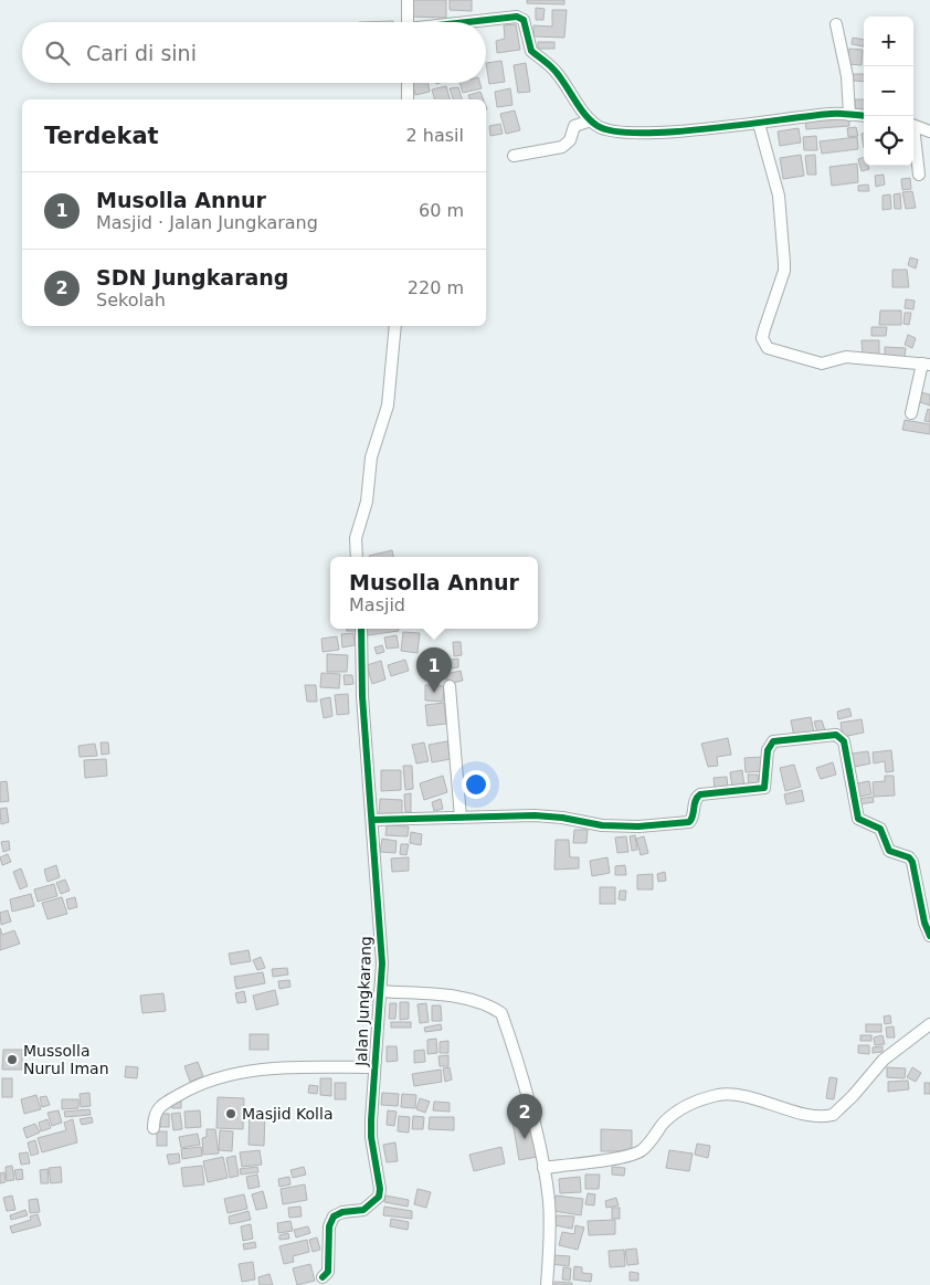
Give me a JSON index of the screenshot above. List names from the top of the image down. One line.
{"streets":{"street":["Jalan Jungkarang"]},"places":["Mussolla Nurul Iman","Masjid Kolla"],"page":{"map_buttons":["+","−"],"search":"Cari di sini","heading":["Terdekat","2 hasil"],"list":[{"mark":"1","name":"Musolla Annur","note":"Masjid · Jalan Jungkarang","value":"60 m"},{"mark":"2","name":"SDN Jungkarang","note":"Sekolah","value":"220 m"}],"popup":["Musolla Annur","Masjid"],"pins":["1","2"]}}
